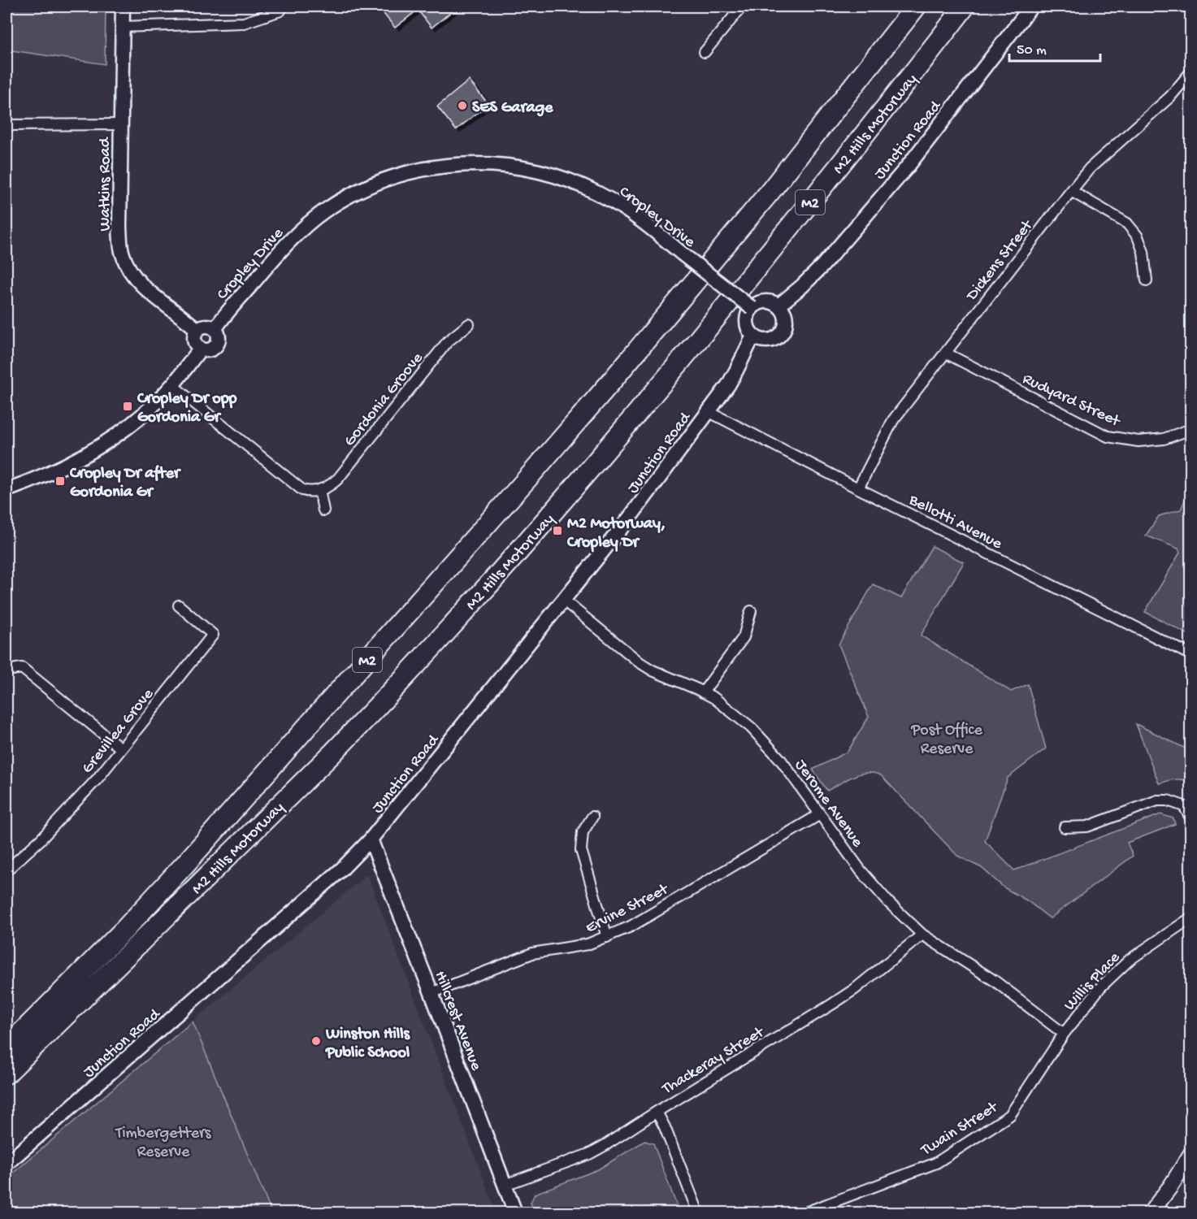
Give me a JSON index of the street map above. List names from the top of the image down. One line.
{"streets":{"highway":["M2 Hills Motorway","M2"],"street":["Junction Road","Watkins Road","Cropley Drive","Dickens Street","Gordonia Groove","Rudyard Street","Bellotti Avenue","Grevillea Grove","Jerome Avenue","Ervine Street","Willis Place","Hillcrest Avenue","Thackeray Street","Twain Street"]},"crossings":[["Junction Road","Cropley Drive"],["Junction Road","Bellotti Avenue"],["Junction Road","Jerome Avenue"],["Junction Road","Hillcrest Avenue"],["Watkins Road","Cropley Drive"],["Dickens Street","Rudyard Street"],["Dickens Street","Bellotti Avenue"],["Jerome Avenue","Ervine Street"],["Jerome Avenue","Willis Place"],["Jerome Avenue","Thackeray Street"],["Jerome Avenue","Twain Street"],["Ervine Street","Hillcrest Avenue"],["Willis Place","Twain Street"],["Hillcrest Avenue","Thackeray Street"]],"parks":["Post Office Reserve","Timbergetters Reserve"],"places":{"other":["SES Garage","Winston Hills Public School"],"transit":["Cropley Dr opp Gordonia Gr","Cropley Dr after Gordonia Gr","M2 Motorway, Cropley Dr"]},"scale_bar":"50 m"}
